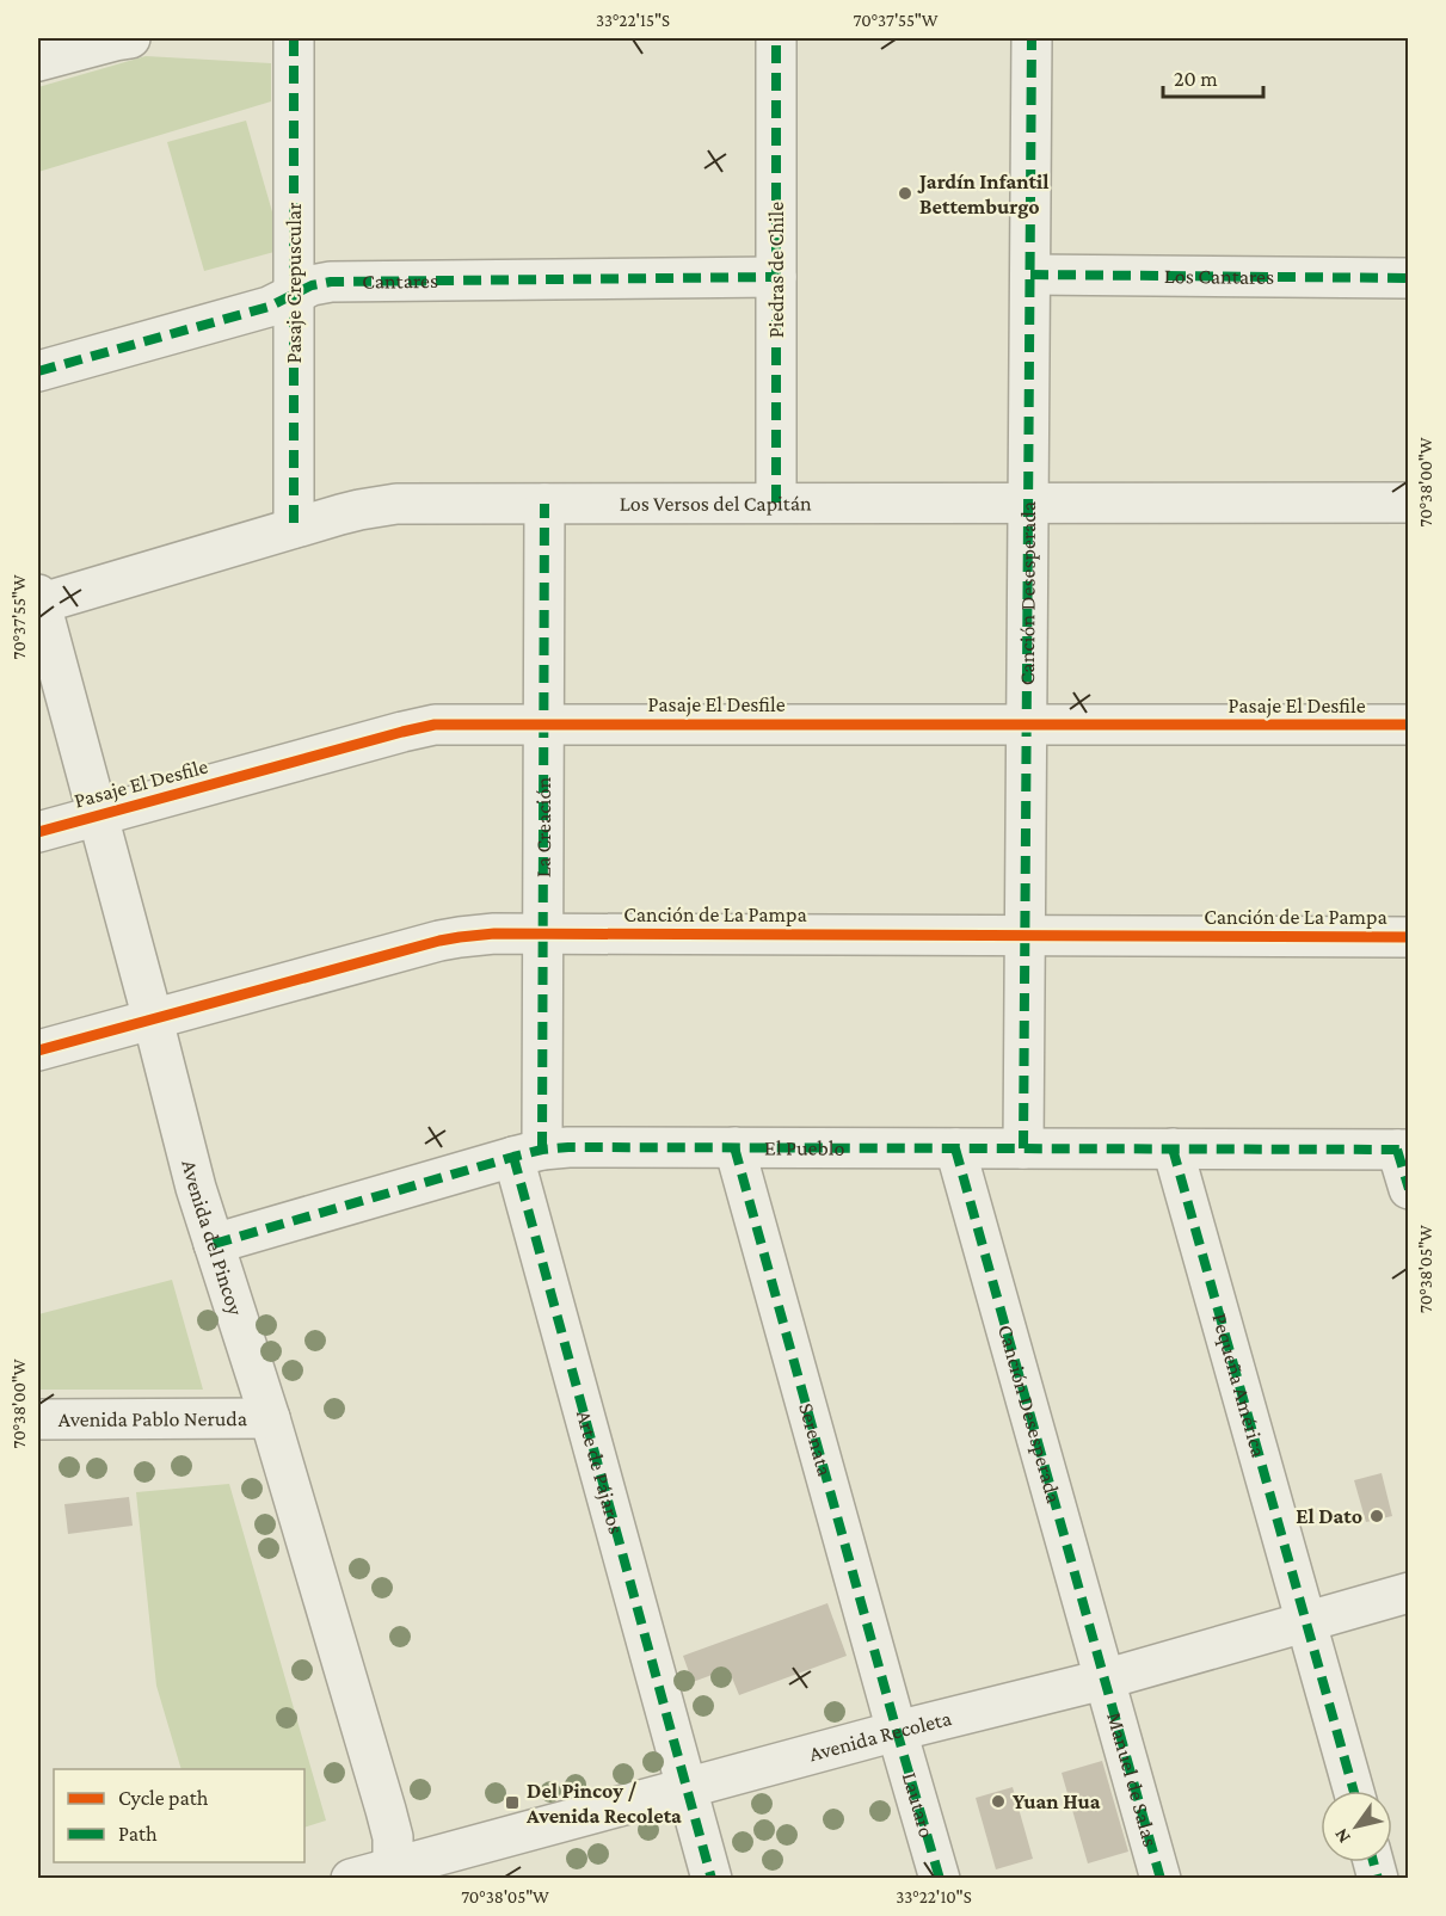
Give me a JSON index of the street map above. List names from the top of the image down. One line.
{"streets":{"street":["Piedras de Chile","Los Cantares","Cantares","Pasaje Crepuscular","Los Versos del Capitán","Canción Desesperada","Pasaje El Desfile","La Creación","Canción de La Pampa","El Pueblo","Avenida del Pincoy","Pequeña América","Avenida Pablo Neruda","Serenata","Arte de Pájaros","Avenida Recoleta","Manuel de Salas","Lautaro"]},"crossings":[["Piedras de Chile","Cantares"],["Piedras de Chile","Los Versos del Capitán"],["Los Cantares","Canción Desesperada"],["Cantares","Pasaje Crepuscular"],["Pasaje Crepuscular","Los Versos del Capitán"],["Los Versos del Capitán","Canción Desesperada"],["Los Versos del Capitán","La Creación"],["Los Versos del Capitán","Avenida del Pincoy"],["Canción Desesperada","Pasaje El Desfile"],["Canción Desesperada","Canción de La Pampa"],["Canción Desesperada","El Pueblo"],["Canción Desesperada","Avenida Recoleta"],["Canción Desesperada","Manuel de Salas"],["Pasaje El Desfile","La Creación"],["Pasaje El Desfile","Avenida del Pincoy"],["La Creación","Canción de La Pampa"],["La Creación","El Pueblo"],["La Creación","Arte de Pájaros"],["Canción de La Pampa","Avenida del Pincoy"],["El Pueblo","Avenida del Pincoy"],["El Pueblo","Pequeña América"],["El Pueblo","Serenata"],["El Pueblo","Arte de Pájaros"],["Avenida del Pincoy","Avenida Pablo Neruda"],["Avenida del Pincoy","Avenida Recoleta"],["Pequeña América","Avenida Recoleta"],["Serenata","Avenida Recoleta"],["Serenata","Lautaro"],["Arte de Pájaros","Avenida Recoleta"],["Avenida Recoleta","Manuel de Salas"],["Avenida Recoleta","Lautaro"]],"places":{"other":["Jardín Infantil Bettemburgo","El Dato","Yuan Hua"],"transit":["Del Pincoy / Avenida Recoleta"]},"legend":["Cycle path","Path"],"scale_bar":"20 m","north":"bottom left","coordinates":["33°22'15\"S","70°37'55\"W","70°38'00\"W","70°38'05\"W","33°22'10\"S"]}
